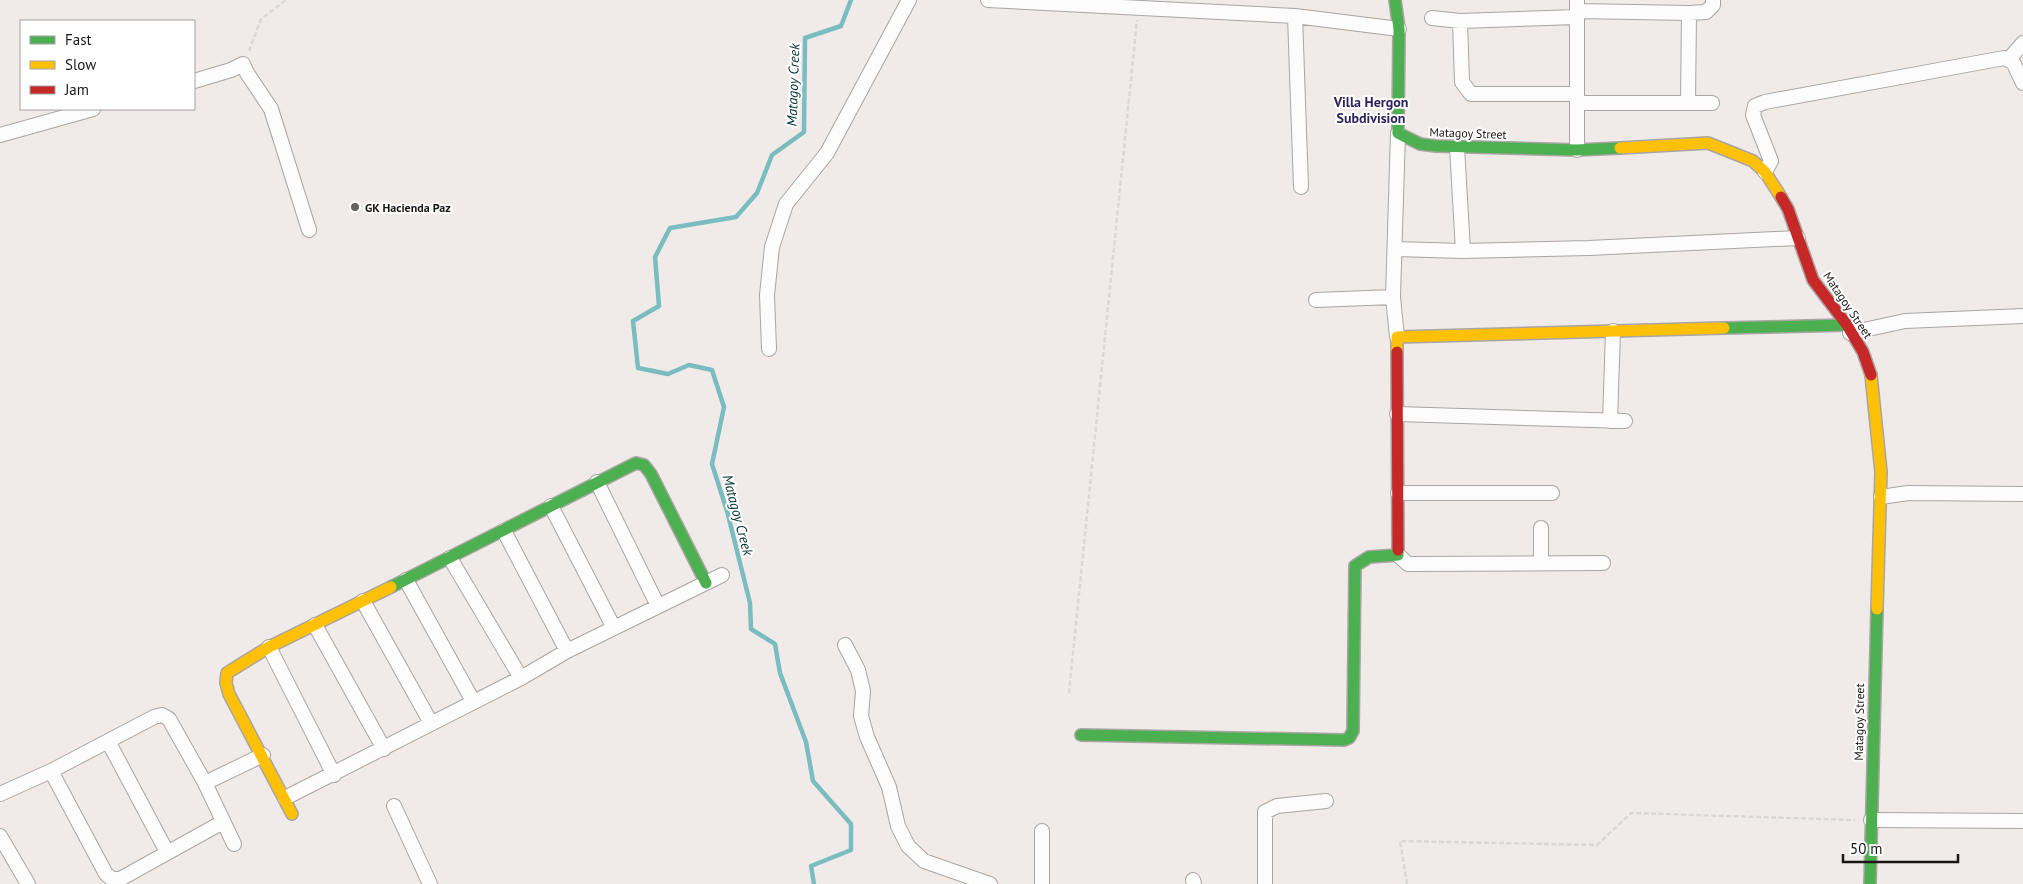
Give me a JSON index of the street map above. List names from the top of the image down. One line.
{"streets":{"street":["Matagoy Street"]},"districts":["Villa Hergon Subdivision"],"water":["Matagoy Creek"],"places":["GK Hacienda Paz"],"legend":["Fast","Slow","Jam"],"scale_bar":"50 m"}
